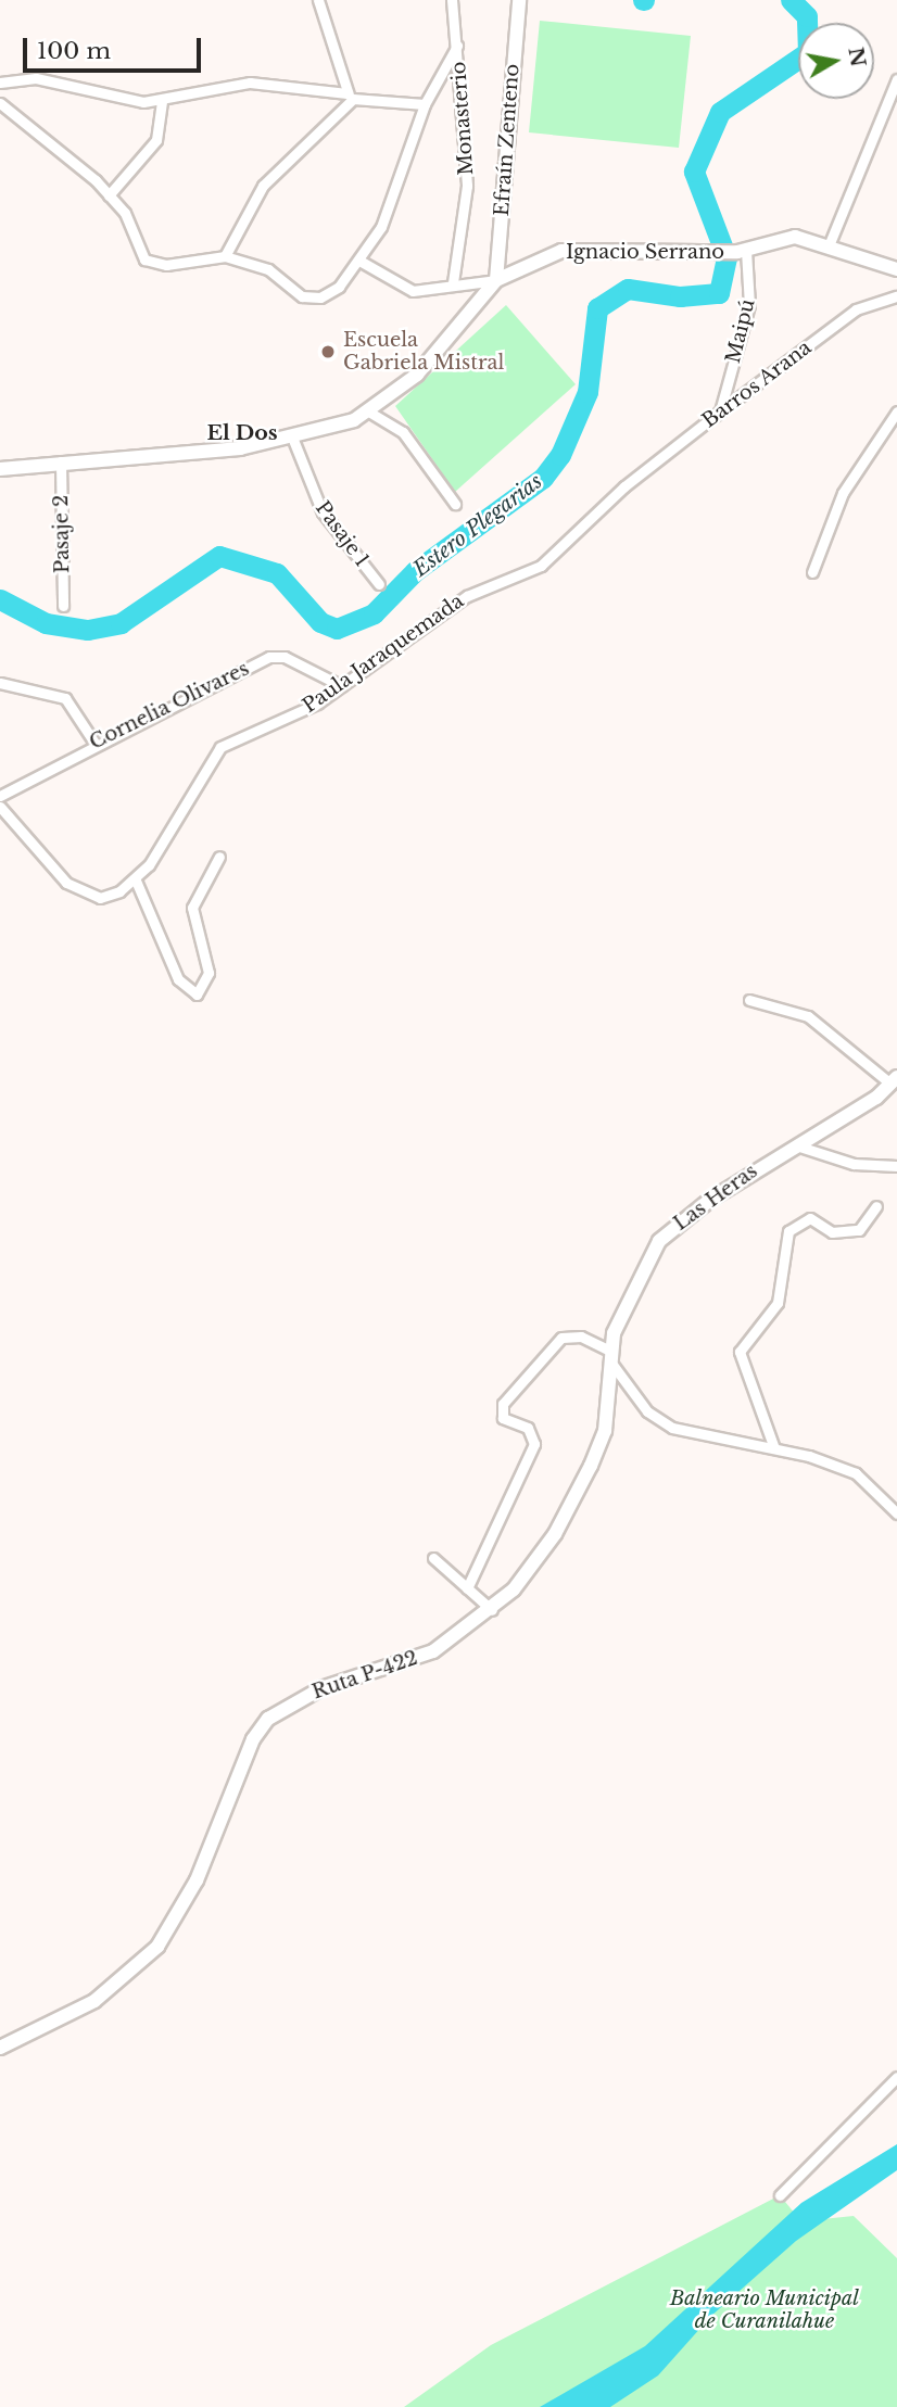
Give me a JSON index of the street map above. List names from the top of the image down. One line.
{"streets":{"street":["Monasterio","Efraín Zenteno","Ignacio Serrano","Maipú","Barros Arana","Pasaje 2","Pasaje 1","Paula Jaraquemada","Cornelia Olivares","Las Heras","Ruta P-422"]},"crossings":[["Efraín Zenteno","Ignacio Serrano"],["Ignacio Serrano","Maipú"],["Ignacio Serrano","Pasaje 2"],["Ignacio Serrano","Pasaje 1"],["Maipú","Barros Arana"],["Barros Arana","Paula Jaraquemada"],["Paula Jaraquemada","Cornelia Olivares"],["Las Heras","Ruta P-422"]],"districts":["El Dos"],"water":["Estero Plegarias"],"parks":["Balneario Municipal de Curanilahue"],"places":["Escuela Gabriela Mistral"],"scale_bar":"100 m","north":"right"}
